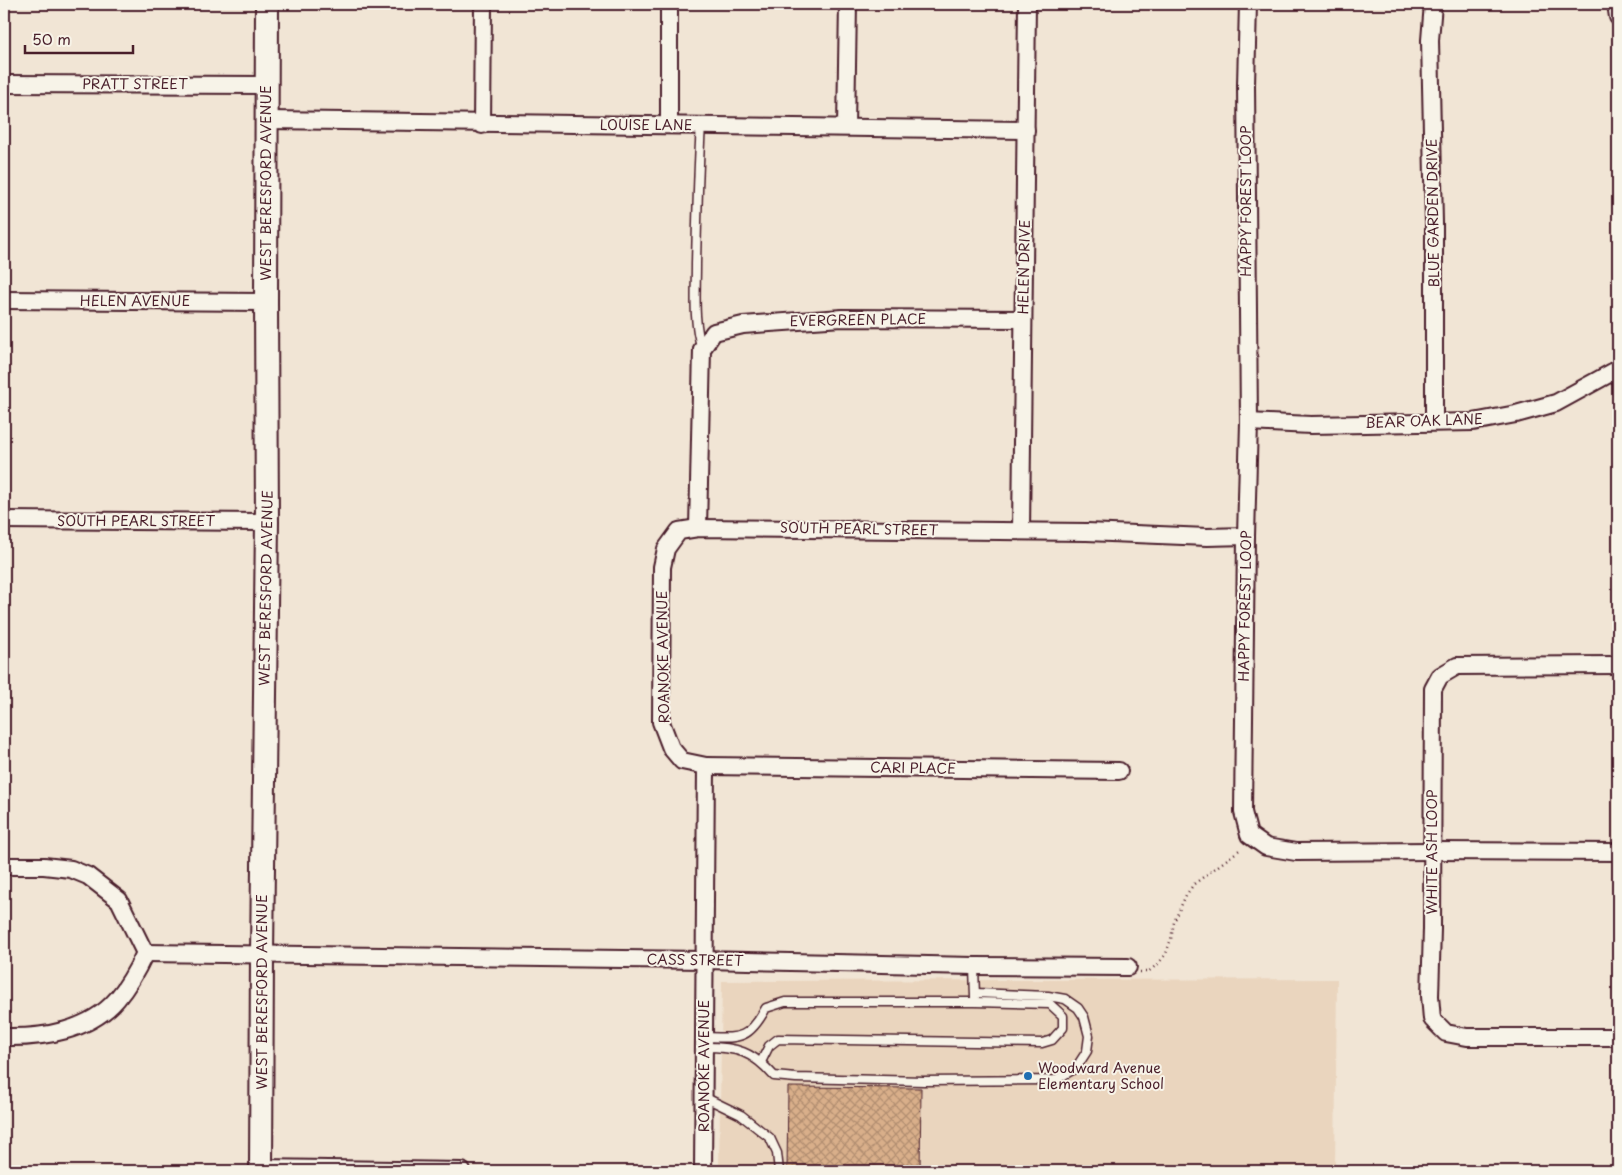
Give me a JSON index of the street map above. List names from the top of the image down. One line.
{"streets":{"street":["PRATT STREET","LOUISE LANE","WEST BERESFORD AVENUE","HAPPY FOREST LOOP","BLUE GARDEN DRIVE","HELEN DRIVE","HELEN AVENUE","EVERGREEN PLACE","BEAR OAK LANE","SOUTH PEARL STREET","ROANOKE AVENUE","CARI PLACE","WHITE ASH LOOP","CASS STREET"]},"crossings":[["PRATT STREET","WEST BERESFORD AVENUE"],["LOUISE LANE","WEST BERESFORD AVENUE"],["LOUISE LANE","HELEN DRIVE"],["WEST BERESFORD AVENUE","HELEN AVENUE"],["WEST BERESFORD AVENUE","SOUTH PEARL STREET"],["WEST BERESFORD AVENUE","CASS STREET"],["HAPPY FOREST LOOP","BEAR OAK LANE"],["HAPPY FOREST LOOP","SOUTH PEARL STREET"],["HAPPY FOREST LOOP","WHITE ASH LOOP"],["BLUE GARDEN DRIVE","BEAR OAK LANE"],["HELEN DRIVE","EVERGREEN PLACE"],["HELEN DRIVE","SOUTH PEARL STREET"],["SOUTH PEARL STREET","ROANOKE AVENUE"],["ROANOKE AVENUE","CARI PLACE"],["ROANOKE AVENUE","CASS STREET"]],"places":["Woodward Avenue Elementary School"],"scale_bar":"50 m"}
